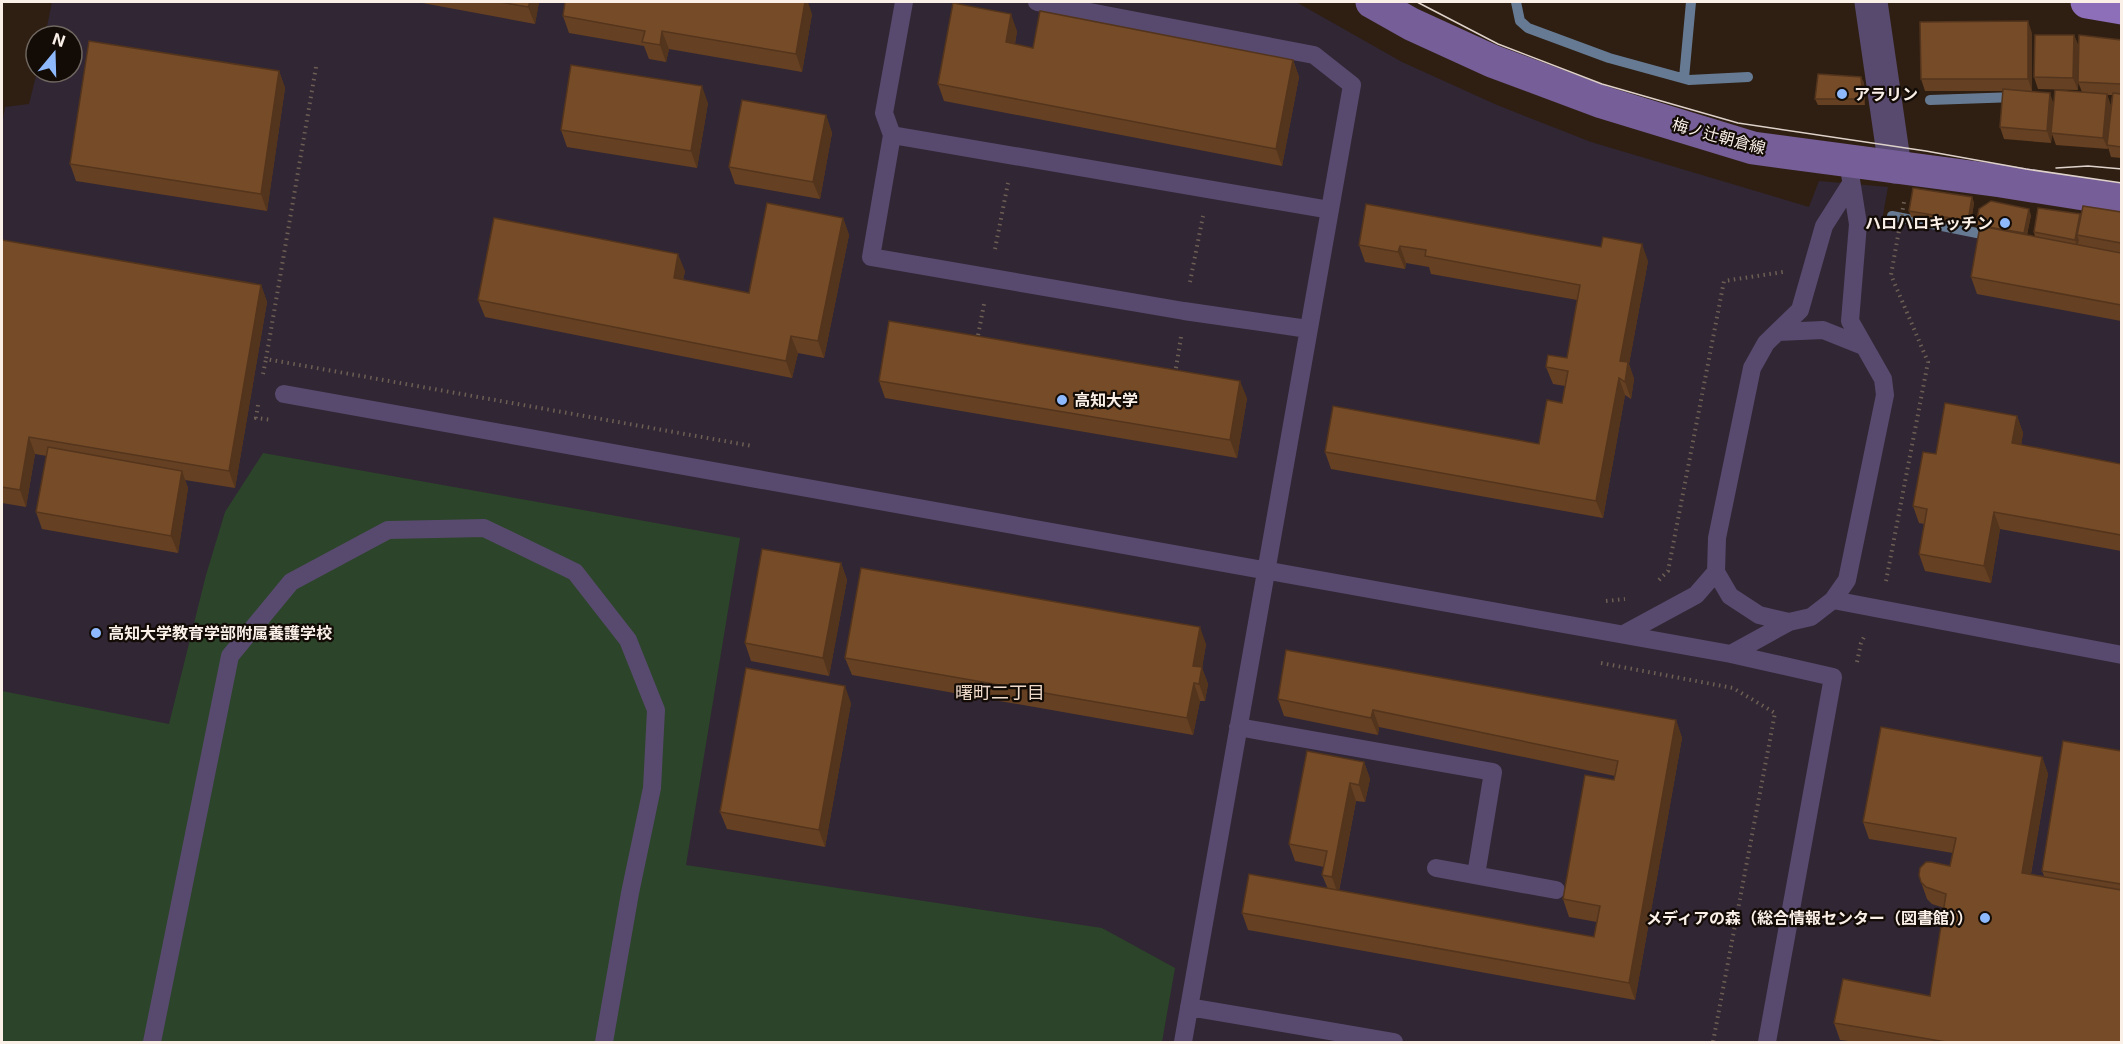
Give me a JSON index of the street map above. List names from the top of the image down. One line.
{"streets":{"main road":["梅ノ辻朝倉線"]},"districts":["曙町二丁目"],"places":["アラリン","ハロハロキッチン","高知大学","高知大学教育学部附属養護学校","メディアの森（総合情報センター（図書館））"],"north":"top"}
